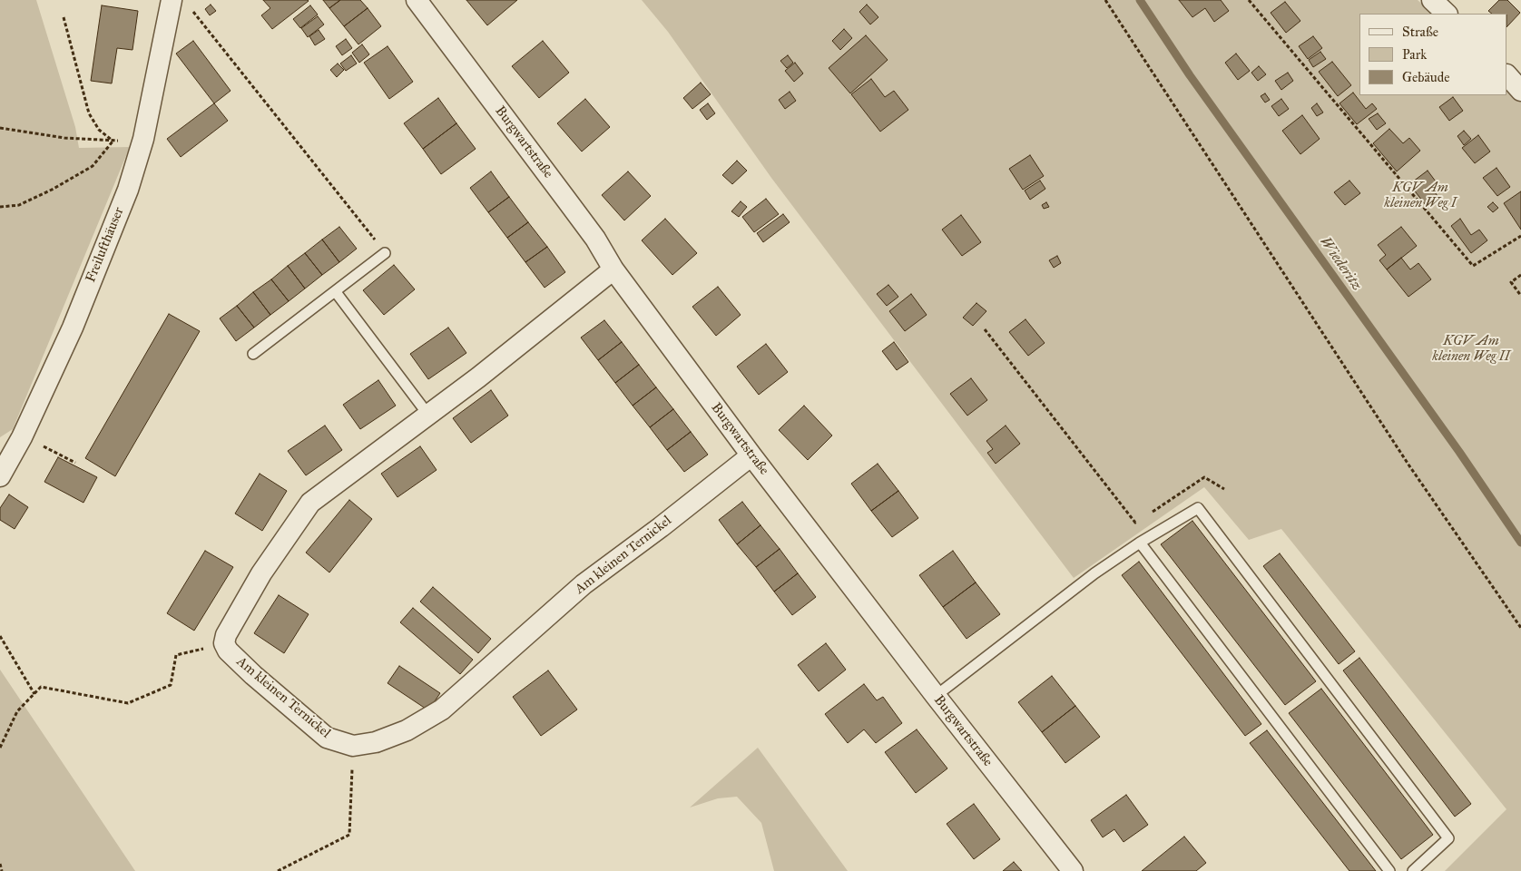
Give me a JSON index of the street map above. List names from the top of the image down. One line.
{"streets":{"street":["Burgwartstraße","Freilufthäuser","Am kleinen Ternickel"]},"crossings":[["Burgwartstraße","Am kleinen Ternickel"]],"water":["Wiederitz"],"parks":["KGV Am kleinen Weg I","KGV Am kleinen Weg II"],"legend":["Straße","Park","Gebäude"]}
